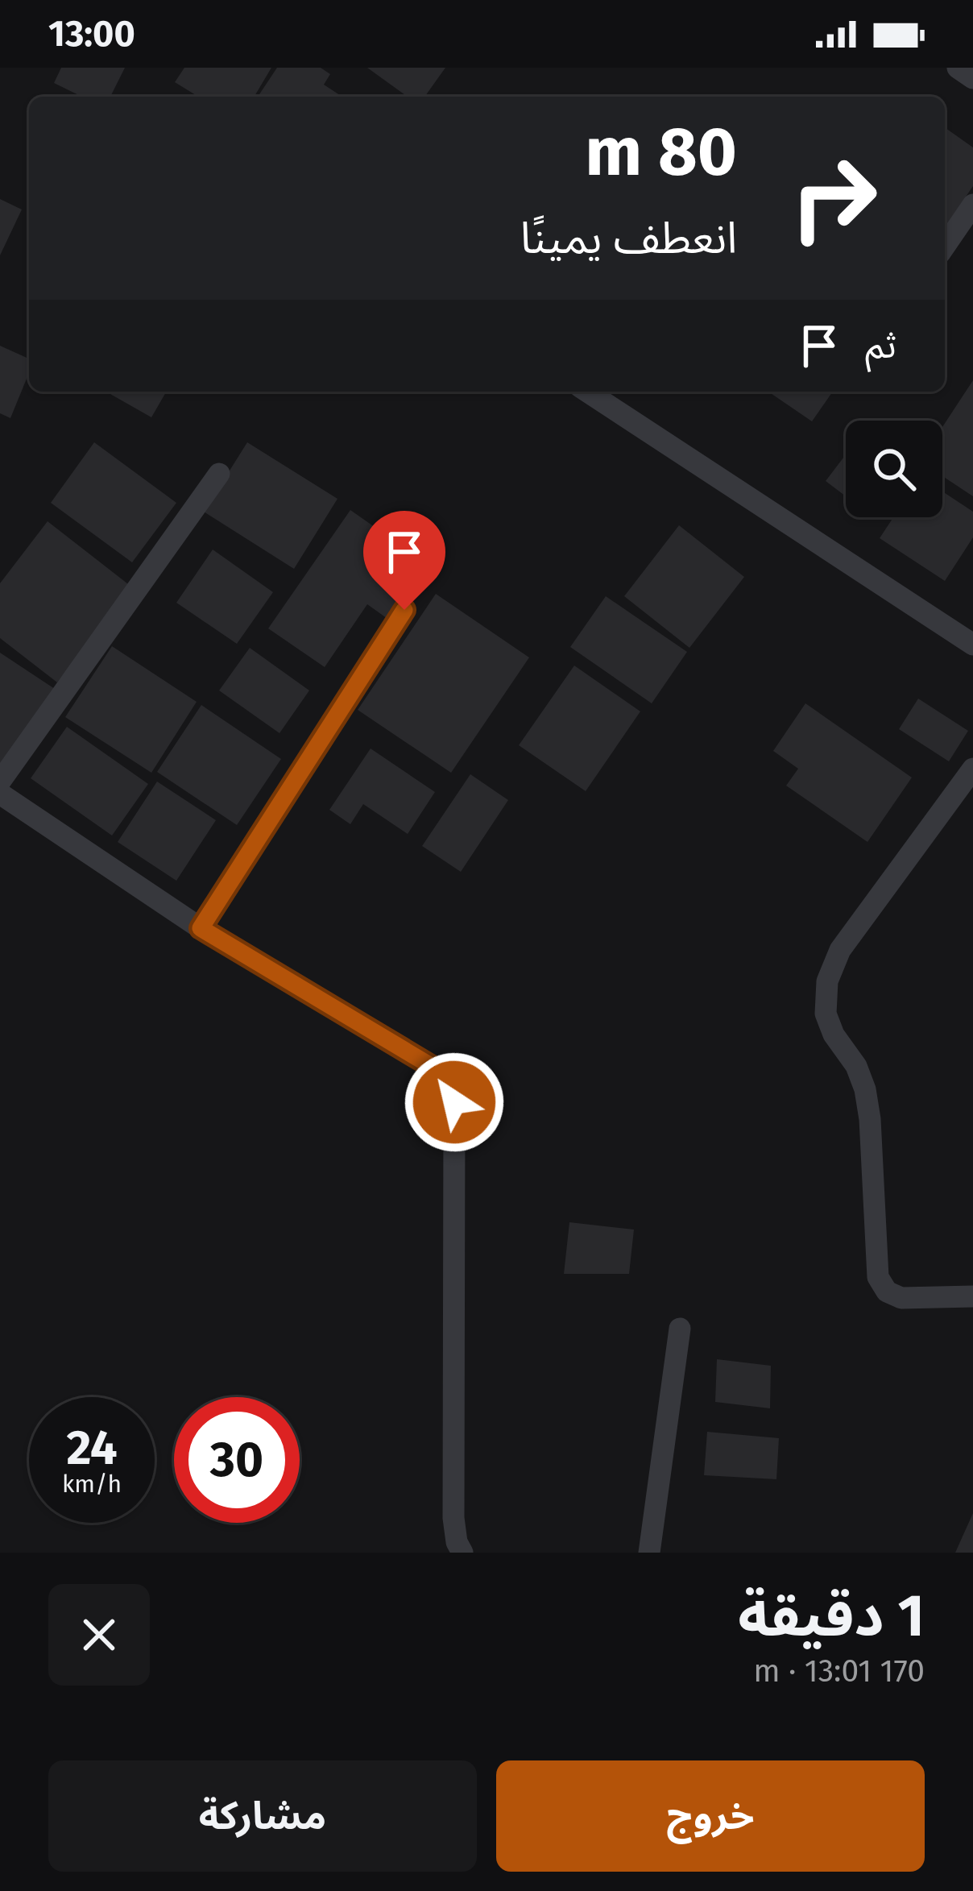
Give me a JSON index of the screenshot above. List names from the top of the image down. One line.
{"page":{"status":"13:00","turn":["80 m","انعطف يمينًا"],"then":"ثم","speed":"24 km/h","limit":"30","heading":["1 دقيقة","170 m · 13:01"],"buttons":["خروج","مشاركة"]}}
